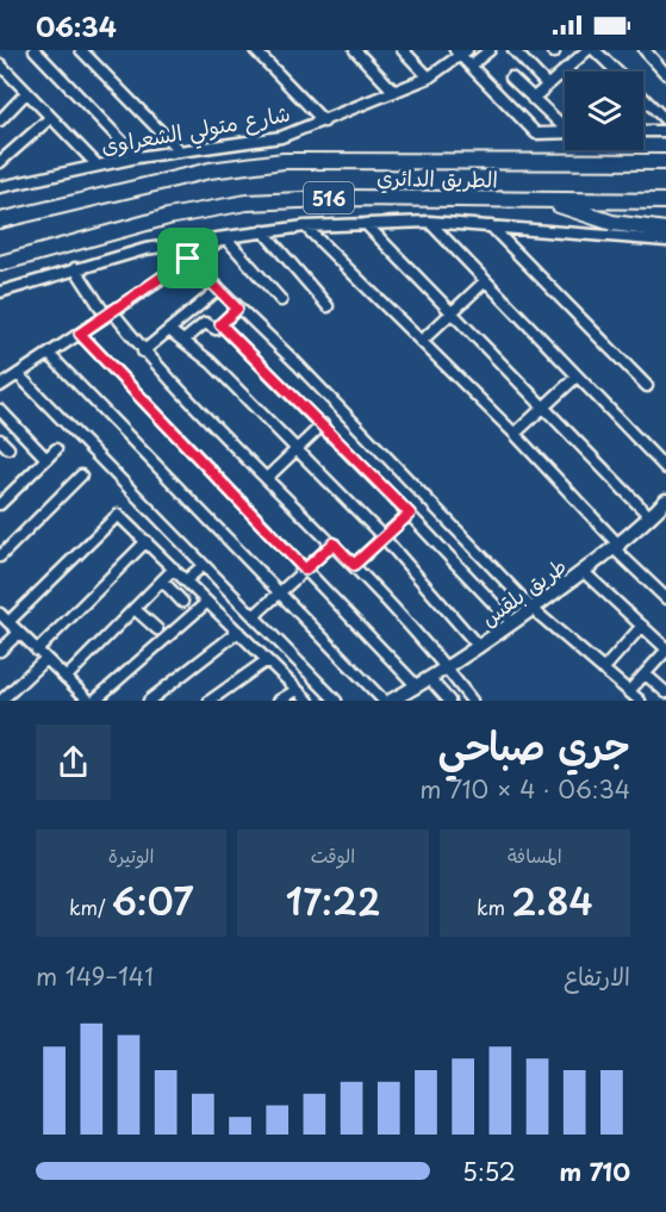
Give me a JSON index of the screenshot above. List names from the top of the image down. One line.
{"streets":{"highway":["الطريق الدائري","516"],"main road":["طريق بلقس"],"street":["شارع متولي الشعراوى"]},"page":{"status":"06:34","heading":["جري صباحي","06:34 · 4 × 710 m"],"stats":[["المسافة","2.84 km"],["الوقت","17:22"],["الوتيرة","6:07 /km"]],"chart":["الارتفاع","141–149 m"],"list":[{"name":"710 m","note":"5:52"}]}}
